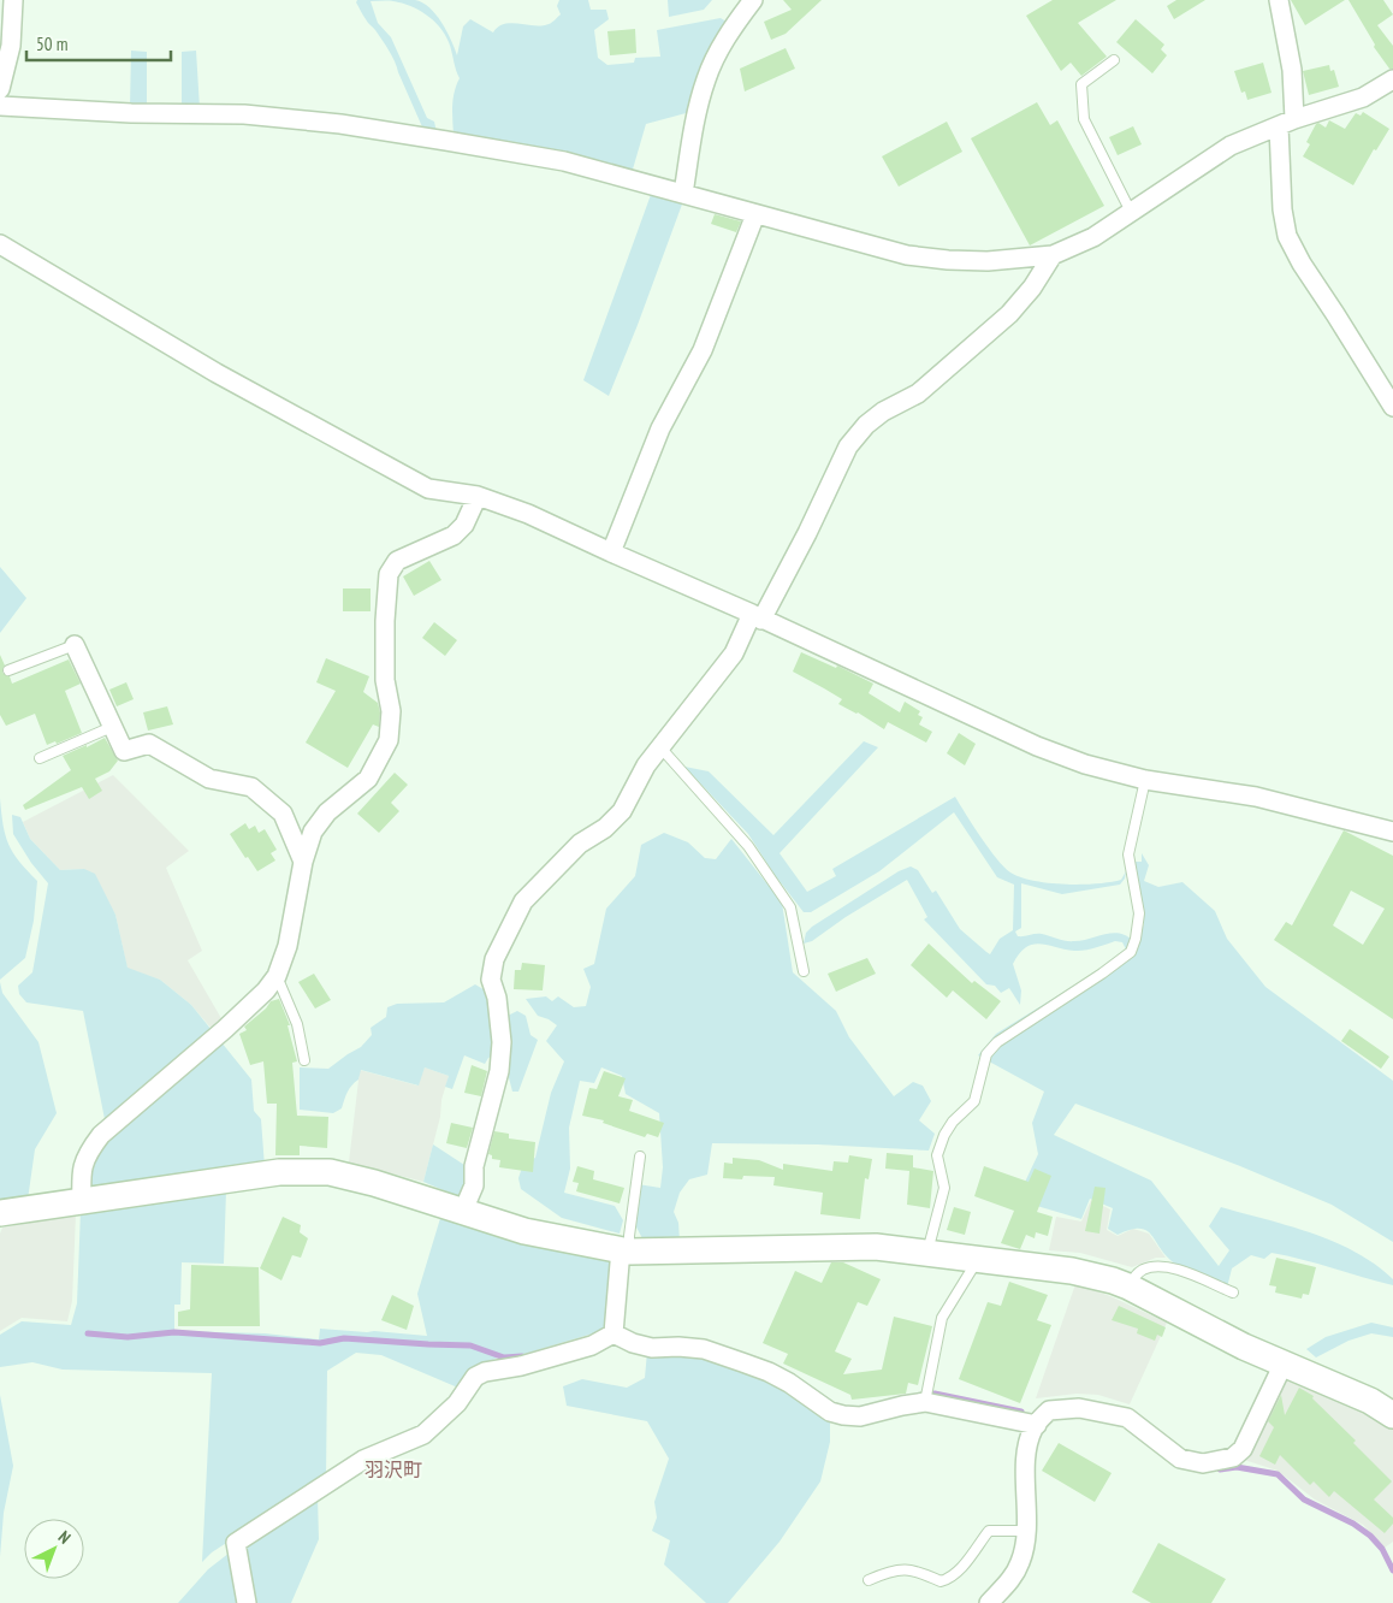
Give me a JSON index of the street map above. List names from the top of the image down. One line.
{"districts":["羽沢町"],"scale_bar":"50 m","north":"top right"}
